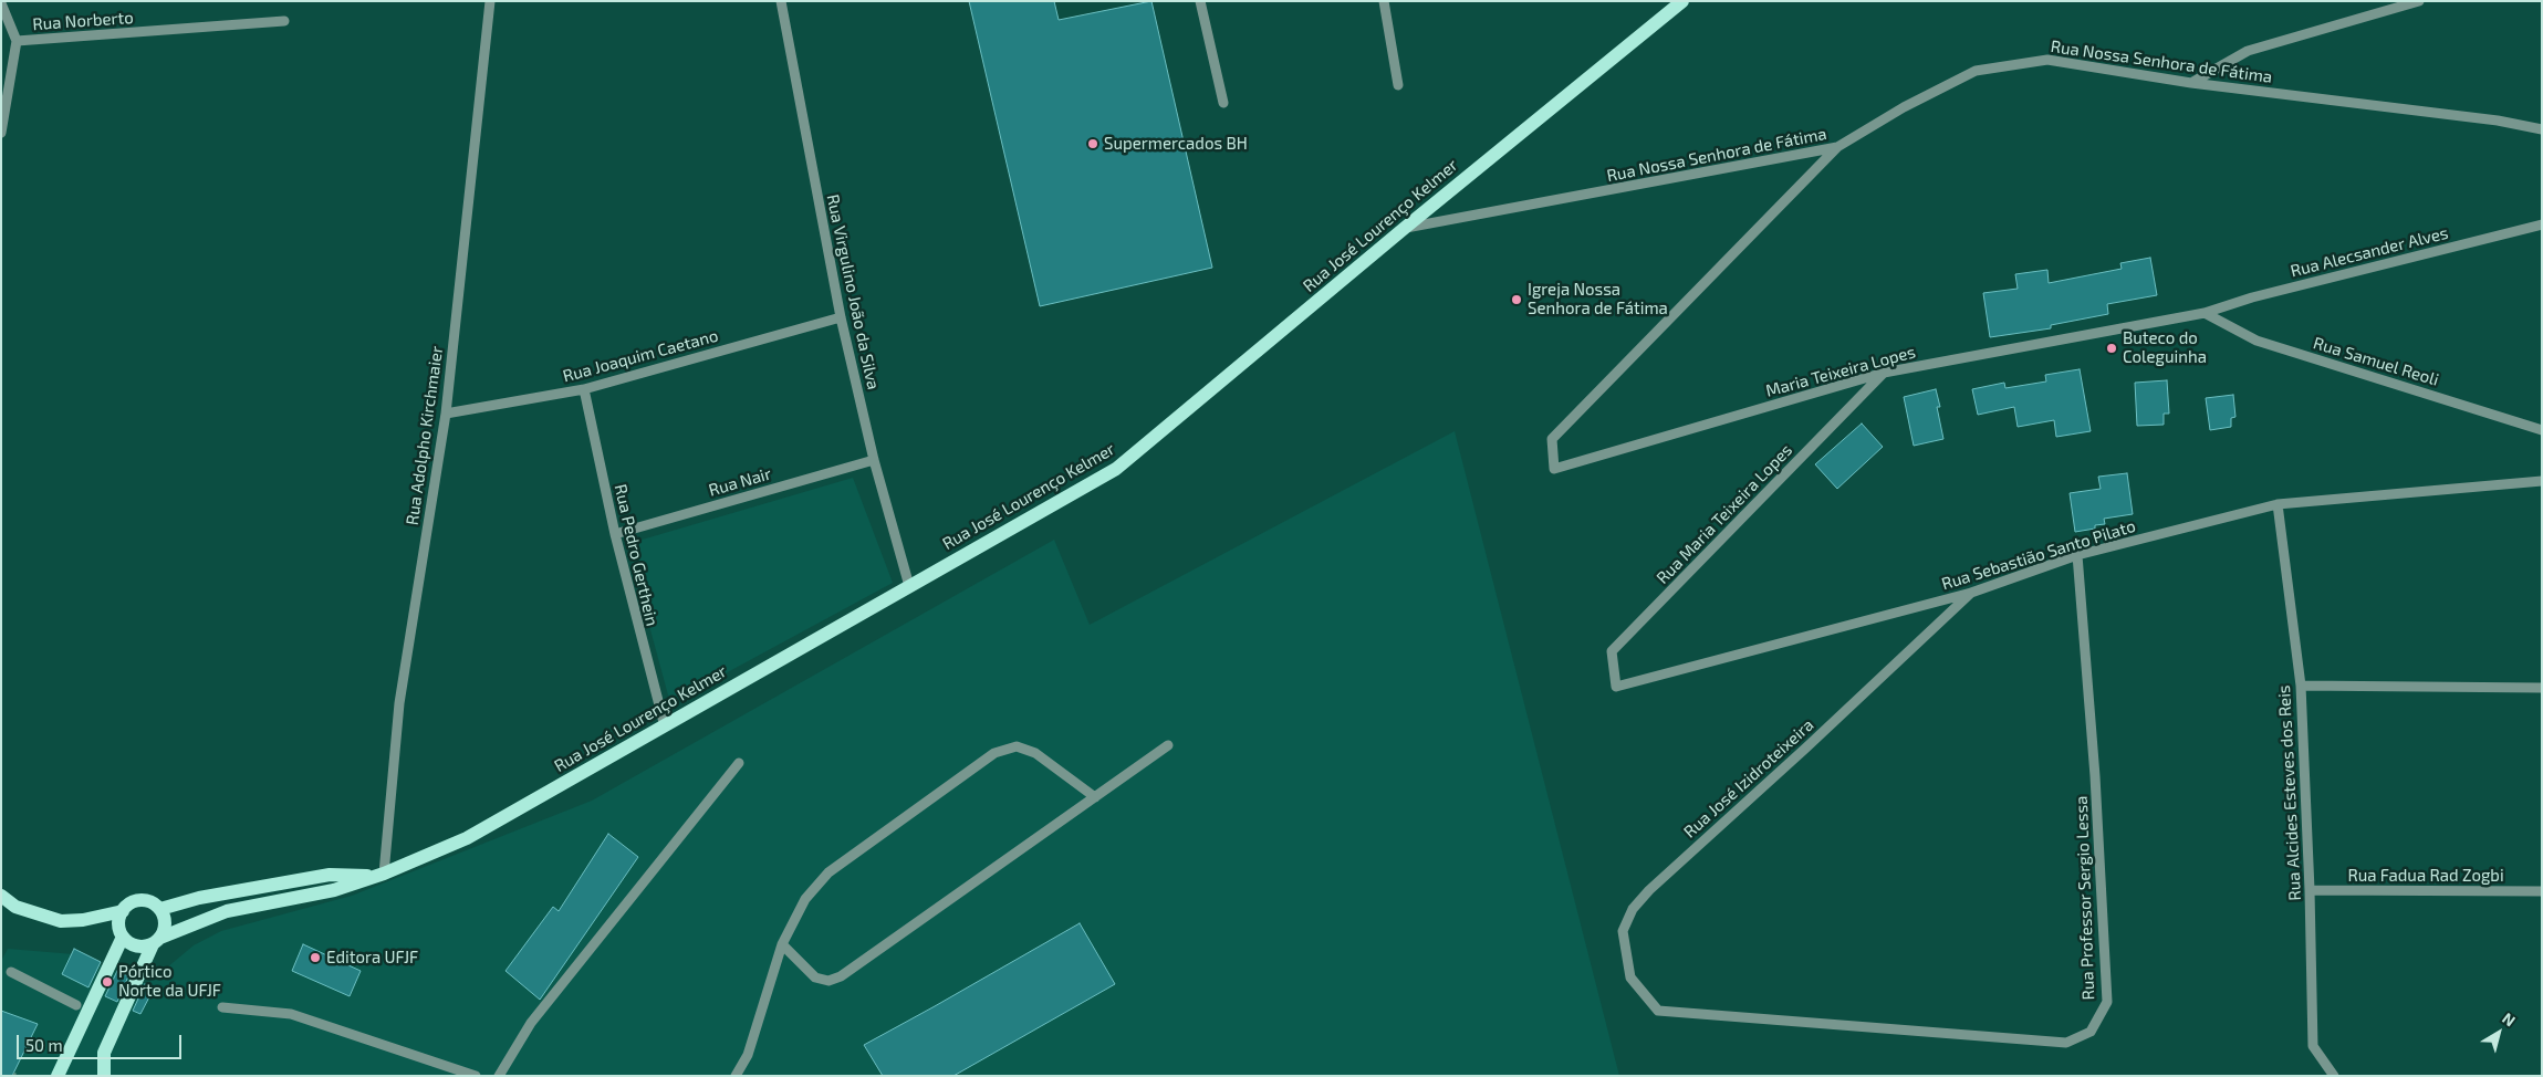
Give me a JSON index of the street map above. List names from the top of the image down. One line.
{"streets":{"main road":["Rua José Lourenço Kelmer"],"street":["Rua Norberto","Rua Nossa Senhora de Fátima","Rua Alecsander Alves","Rua Virgulino João da Silva","Rua Joaquim Caetano","Rua Samuel Reoli","Maria Teixeira Lopes","Rua Adolpho Kirchmaier","Rua Nair","Rua Maria Teixeira Lopes","Rua Pedro Gerthein","Rua Sebastião Santo Pilato","Rua José Izidroteixeira","Rua Alcides Esteves dos Reis","Rua Fadua Rad Zogbi","Rua Professor Sergio Lessa"]},"crossings":[["Rua Nossa Senhora de Fátima","Rua José Lourenço Kelmer"],["Rua Nossa Senhora de Fátima","Maria Teixeira Lopes"],["Rua José Lourenço Kelmer","Rua Virgulino João da Silva"],["Rua José Lourenço Kelmer","Rua Adolpho Kirchmaier"],["Rua José Lourenço Kelmer","Rua Pedro Gerthein"],["Rua Alecsander Alves","Rua Samuel Reoli"],["Rua Alecsander Alves","Maria Teixeira Lopes"],["Rua Virgulino João da Silva","Rua Joaquim Caetano"],["Rua Virgulino João da Silva","Rua Nair"],["Rua Joaquim Caetano","Rua Adolpho Kirchmaier"],["Rua Joaquim Caetano","Rua Pedro Gerthein"],["Rua Samuel Reoli","Maria Teixeira Lopes"],["Maria Teixeira Lopes","Rua Maria Teixeira Lopes"],["Rua Nair","Rua Pedro Gerthein"],["Rua Maria Teixeira Lopes","Rua Sebastião Santo Pilato"],["Rua Sebastião Santo Pilato","Rua José Izidroteixeira"],["Rua Sebastião Santo Pilato","Rua Alcides Esteves dos Reis"],["Rua Sebastião Santo Pilato","Rua Professor Sergio Lessa"],["Rua José Izidroteixeira","Rua Professor Sergio Lessa"],["Rua Alcides Esteves dos Reis","Rua Fadua Rad Zogbi"]],"places":["Supermercados BH","Igreja Nossa Senhora de Fátima","Buteco do Coleguinha","Editora UFJF","Pórtico Norte da UFJF"],"scale_bar":"50 m","north":"top right"}
